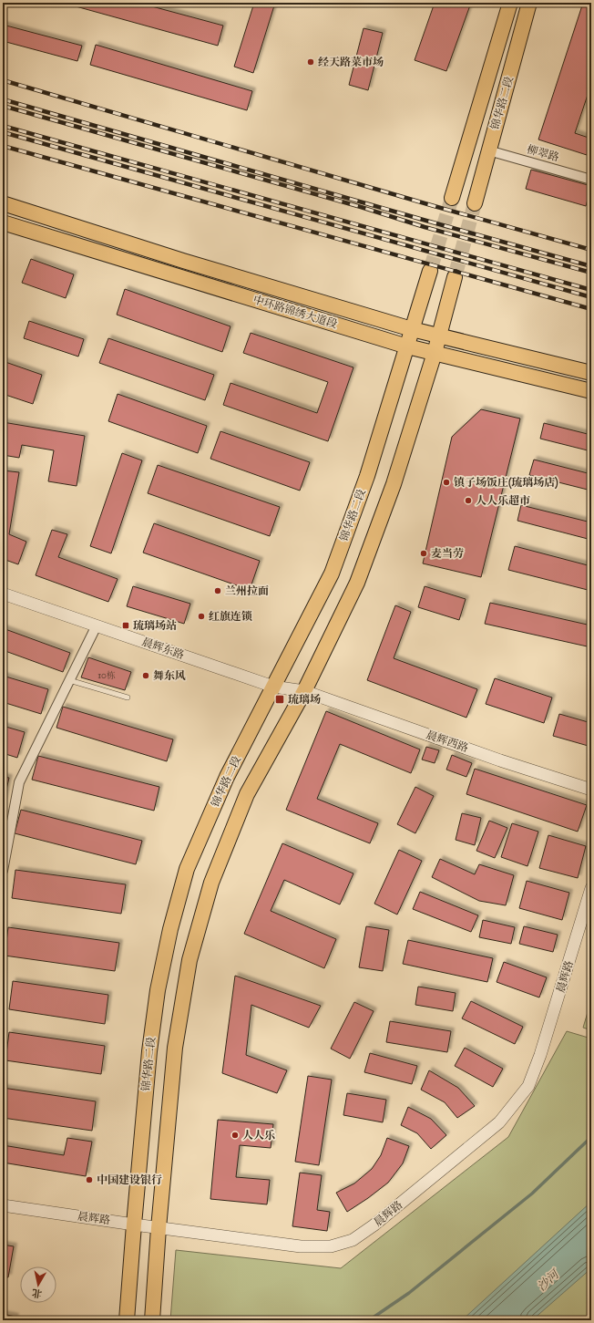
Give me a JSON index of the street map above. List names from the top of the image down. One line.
{"streets":{"main road":["锦华路二段","中环路锦绣大道段"],"street":["柳翠路","晨辉东路","晨辉西路","晨辉路"]},"crossings":[["锦华路二段","柳翠路"],["锦华路二段","中环路锦绣大道段"],["锦华路二段","晨辉东路"],["锦华路二段","晨辉路"],["晨辉东路","晨辉西路"]],"water":["沙河"],"places":{"other":["经天路菜市场","镇子场饭庄(琉璃场店)","人人乐超市","麦当劳","兰州拉面","红旗连锁","舞东风","人人乐","中国建设银行"],"transit":["琉璃场站","琉璃场"]},"house_numbers":["10栋"],"north":"bottom"}
